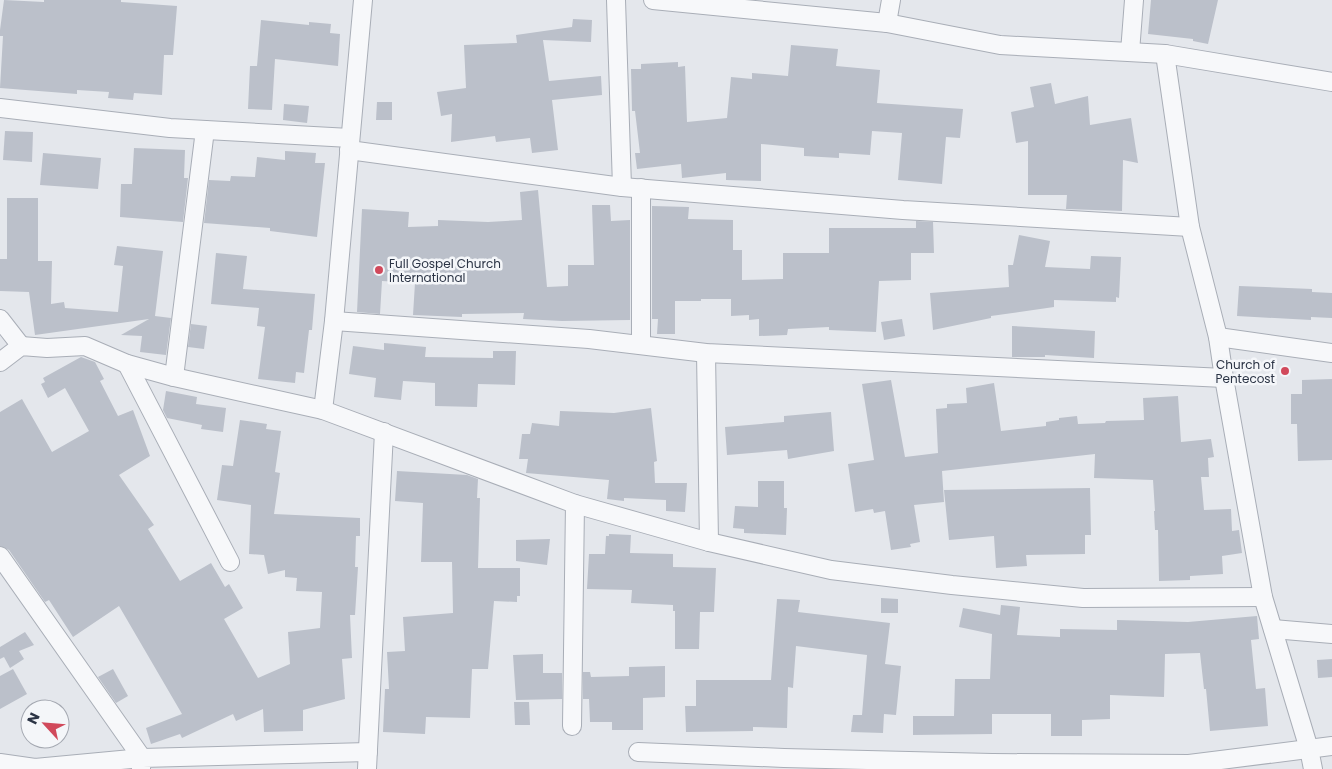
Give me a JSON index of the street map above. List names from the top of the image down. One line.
{"places":["Full Gospel Church International","Church of Pentecost"],"north":"top left"}
